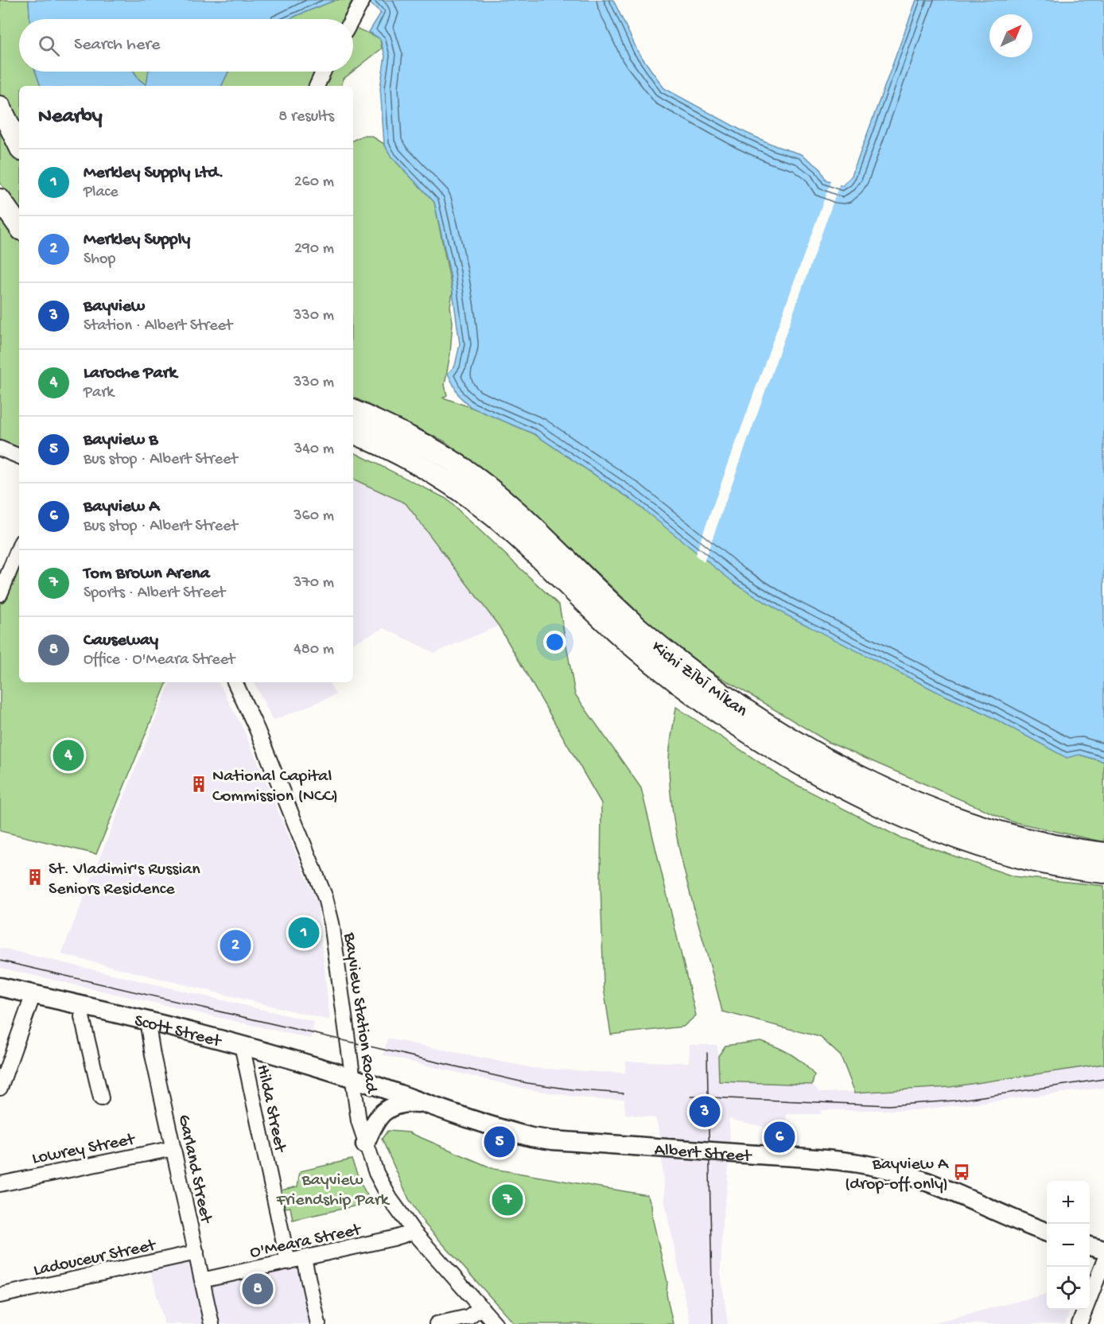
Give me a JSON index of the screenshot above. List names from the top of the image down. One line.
{"streets":{"highway":["Kichi Zībī Mīkan"],"main road":["Scott Street","Albert Street"],"street":["Bayview Station Road","Hilda Street","Lowrey Street","Garland Street","O'Meara Street","Ladouceur Street"]},"crossings":[["Bayview Station Road","Scott Street"],["Bayview Station Road","Albert Street"],["Bayview Station Road","O'Meara Street"],["Scott Street","Hilda Street"],["Scott Street","Albert Street"],["Scott Street","Garland Street"],["Hilda Street","O'Meara Street"],["Lowrey Street","Garland Street"],["Garland Street","O'Meara Street"],["Garland Street","Ladouceur Street"]],"parks":["Bayview Friendship Park"],"places":{"building":["National Capital Commission (NCC)","St. Vladimir's Russian Seniors Residence"],"bus stop":["Bayview A (drop-off only)"]},"north":"top right","page":{"search":"Search here","heading":["Nearby","8 results"],"list":[{"mark":"1","name":"Merkley Supply Ltd.","note":"Place","value":"260 m"},{"mark":"2","name":"Merkley Supply","note":"Shop","value":"290 m"},{"mark":"3","name":"Bayview","note":"Station · Albert Street","value":"330 m"},{"mark":"4","name":"Laroche Park","note":"Park","value":"330 m"},{"mark":"5","name":"Bayview B","note":"Bus stop · Albert Street","value":"340 m"},{"mark":"6","name":"Bayview A","note":"Bus stop · Albert Street","value":"360 m"},{"mark":"7","name":"Tom Brown Arena","note":"Sports · Albert Street","value":"370 m"},{"mark":"8","name":"Causeway","note":"Office · O'Meara Street","value":"480 m"}],"pins":["4","1","2","3","6","5","7","8"],"map_buttons":["+","−"]}}
